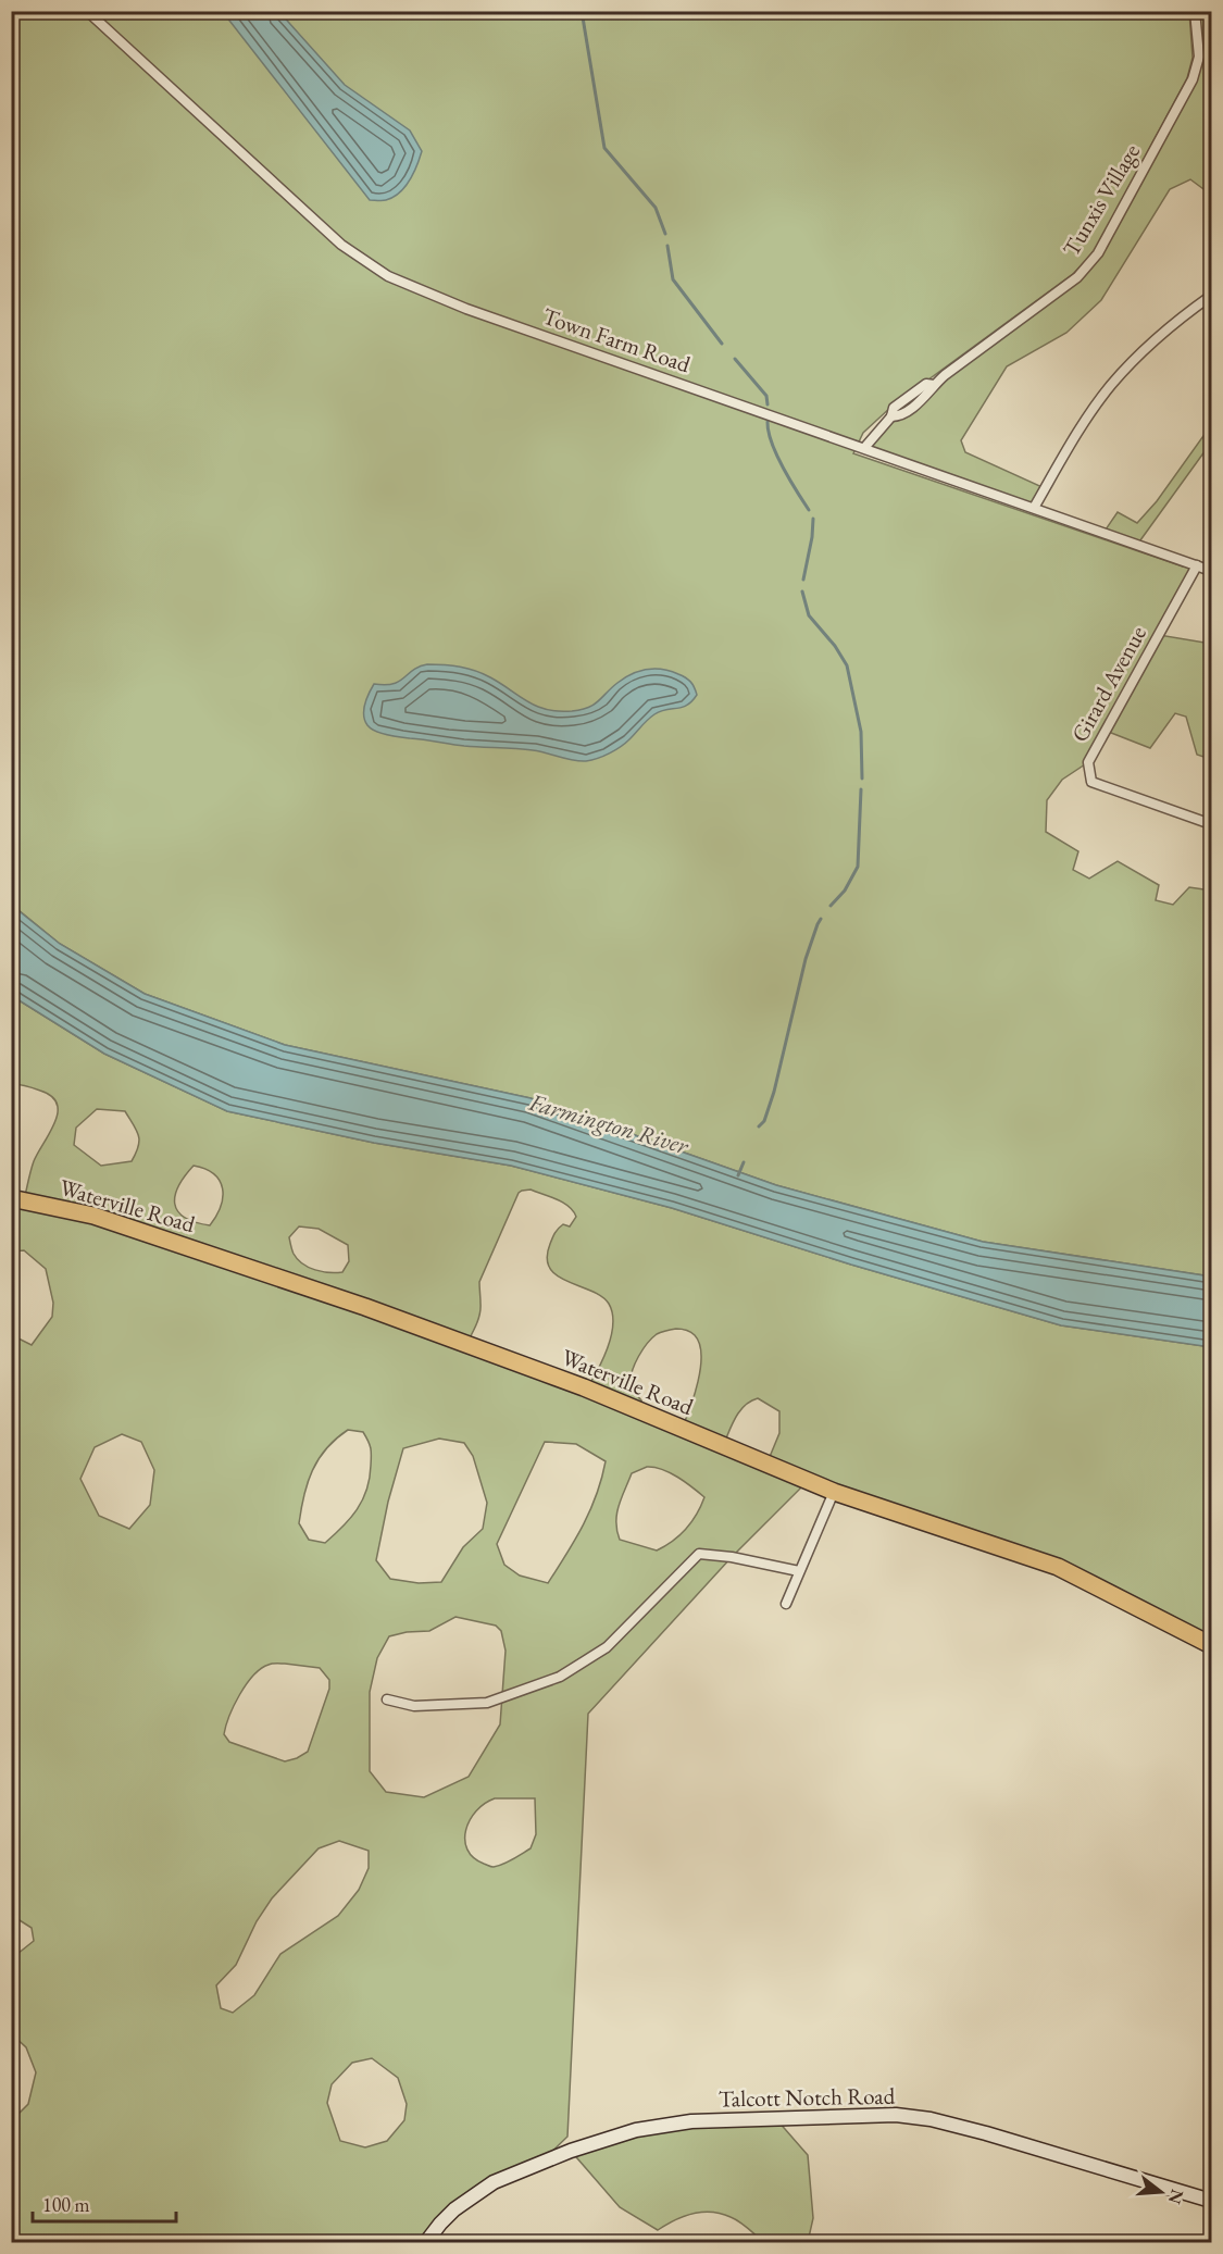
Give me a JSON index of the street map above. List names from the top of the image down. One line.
{"streets":{"highway":["Waterville Road"],"street":["Tunxis Village","Town Farm Road","Girard Avenue","Talcott Notch Road"]},"crossings":[["Tunxis Village","Town Farm Road"],["Town Farm Road","Girard Avenue"]],"water":["Farmington River"],"scale_bar":"100 m","north":"right"}
